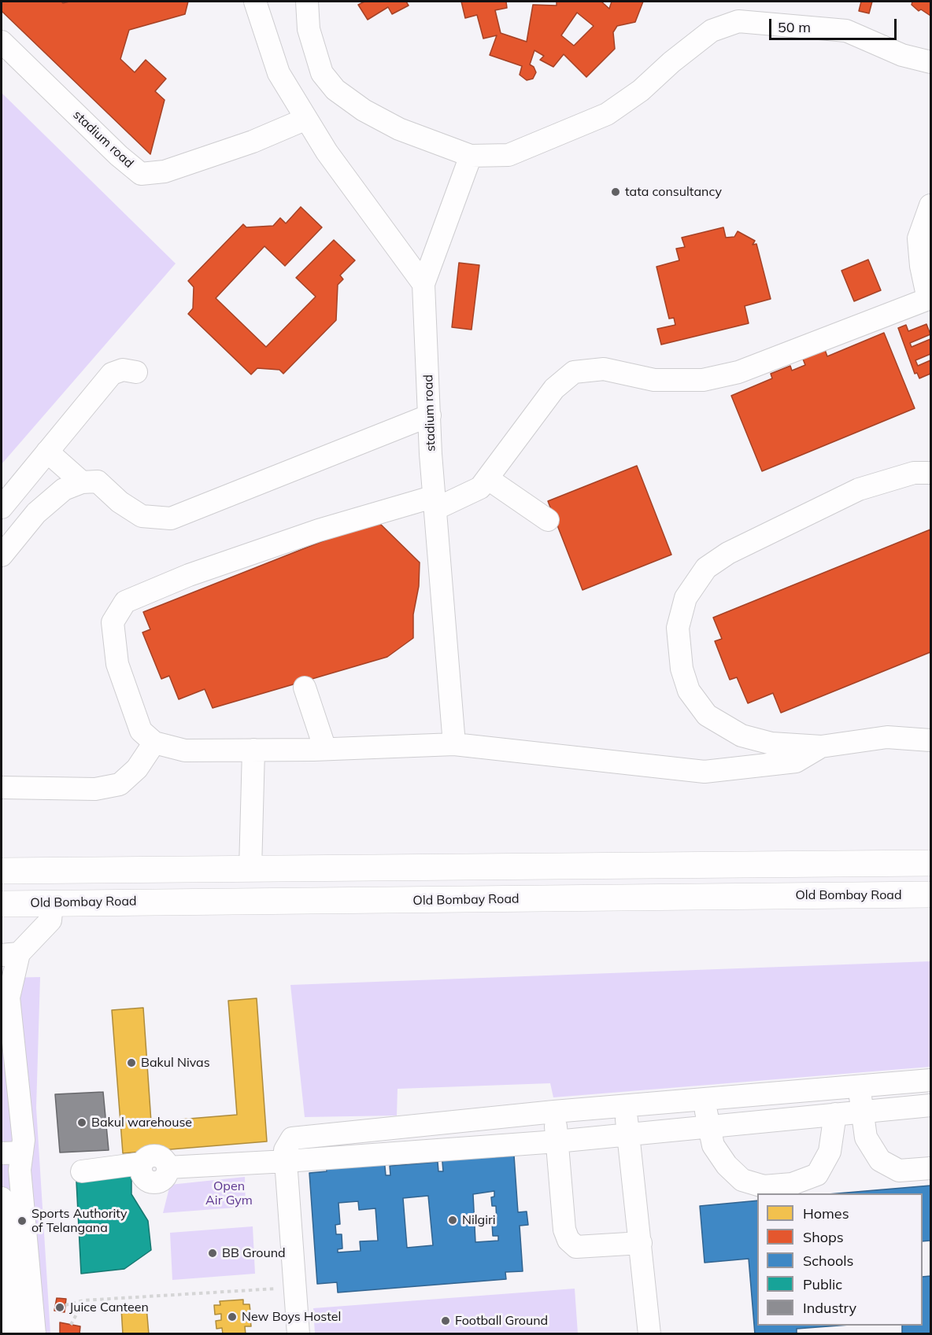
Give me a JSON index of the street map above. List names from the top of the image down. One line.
{"streets":{"main road":["Old Bombay Road"],"street":["stadium road"]},"parks":["Open Air Gym"],"places":["tata consultancy","Bakul Nivas","Bakul warehouse","Nilgiri","Sports Authority of Telangana","BB Ground","Juice Canteen","New Boys Hostel","Football Ground"],"legend":["Homes","Shops","Schools","Public","Industry"],"scale_bar":"50 m"}
